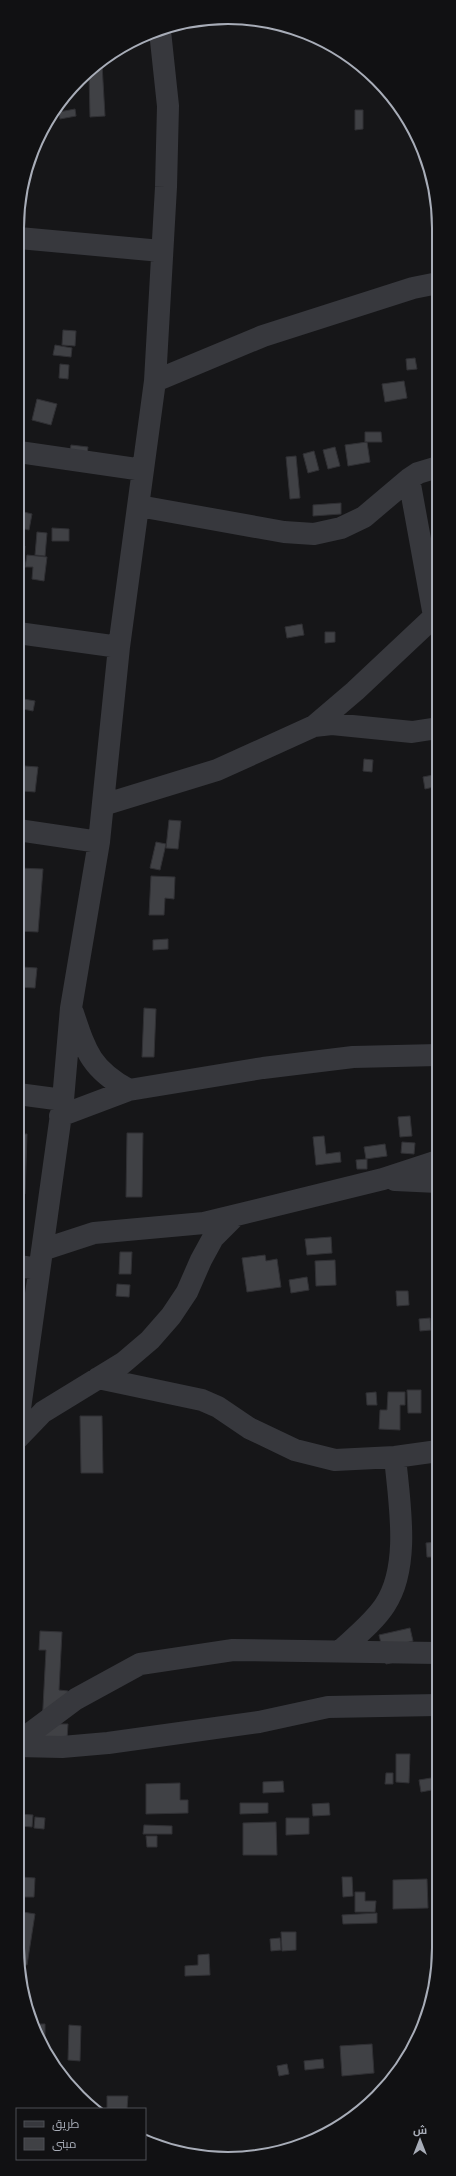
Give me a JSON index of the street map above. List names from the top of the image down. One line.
{"legend":["طريق","مبنى"],"north":"top"}
